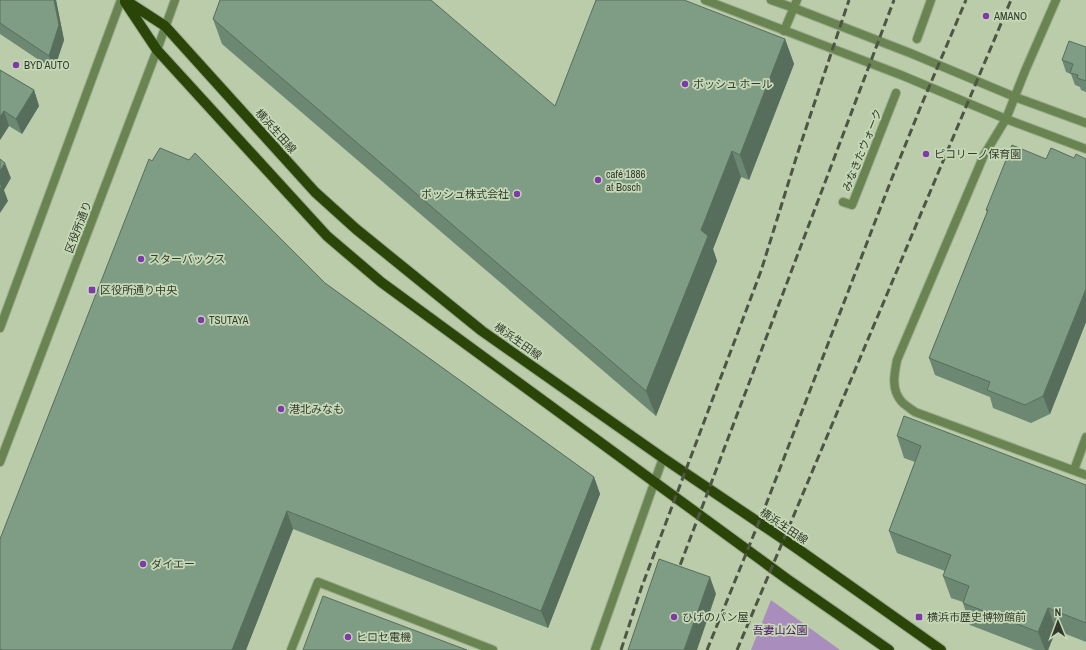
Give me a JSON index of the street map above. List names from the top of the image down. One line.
{"streets":{"main road":["横浜生田線"],"street":["みなきたウォーク","区役所通り"]},"crossings":[["横浜生田線","区役所通り"]],"parks":["吾妻山公園"],"places":{"other":["AMANO","BYD AUTO","ボッシュ ホール","ピコリーノ保育園","café 1886 at Bosch","ボッシュ株式会社","スターバックス","TSUTAYA","港北みなも","ダイエー","ひげのパン屋","ヒロセ電機"],"transit":["区役所通り中央","横浜市歴史博物館前"]},"north":"top"}
